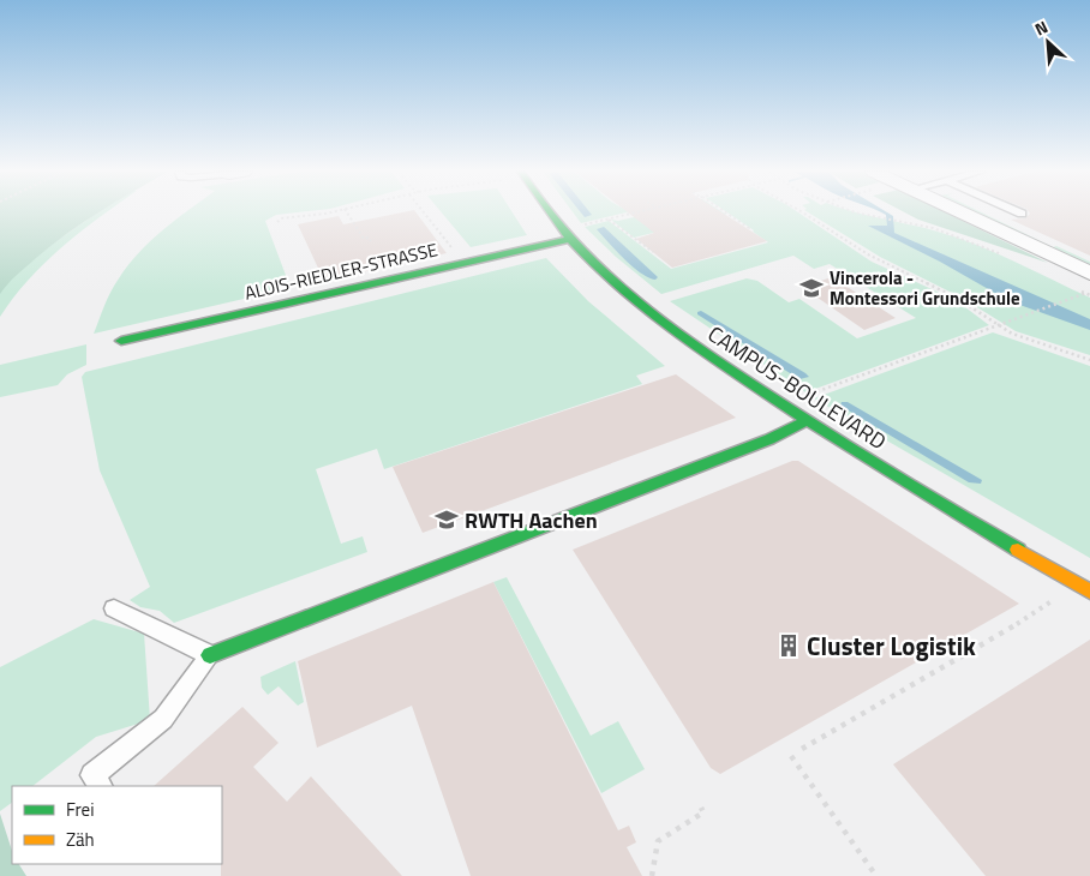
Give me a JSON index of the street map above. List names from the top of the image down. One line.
{"streets":{"street":["ALOIS-RIEDLER-STRASSE","CAMPUS-BOULEVARD"]},"crossings":[["ALOIS-RIEDLER-STRASSE","CAMPUS-BOULEVARD"]],"places":{"school or university":["Vincerola - Montessori Grundschule","RWTH Aachen"],"building":["Cluster Logistik"]},"legend":["Frei","Zäh"],"north":"top left"}
